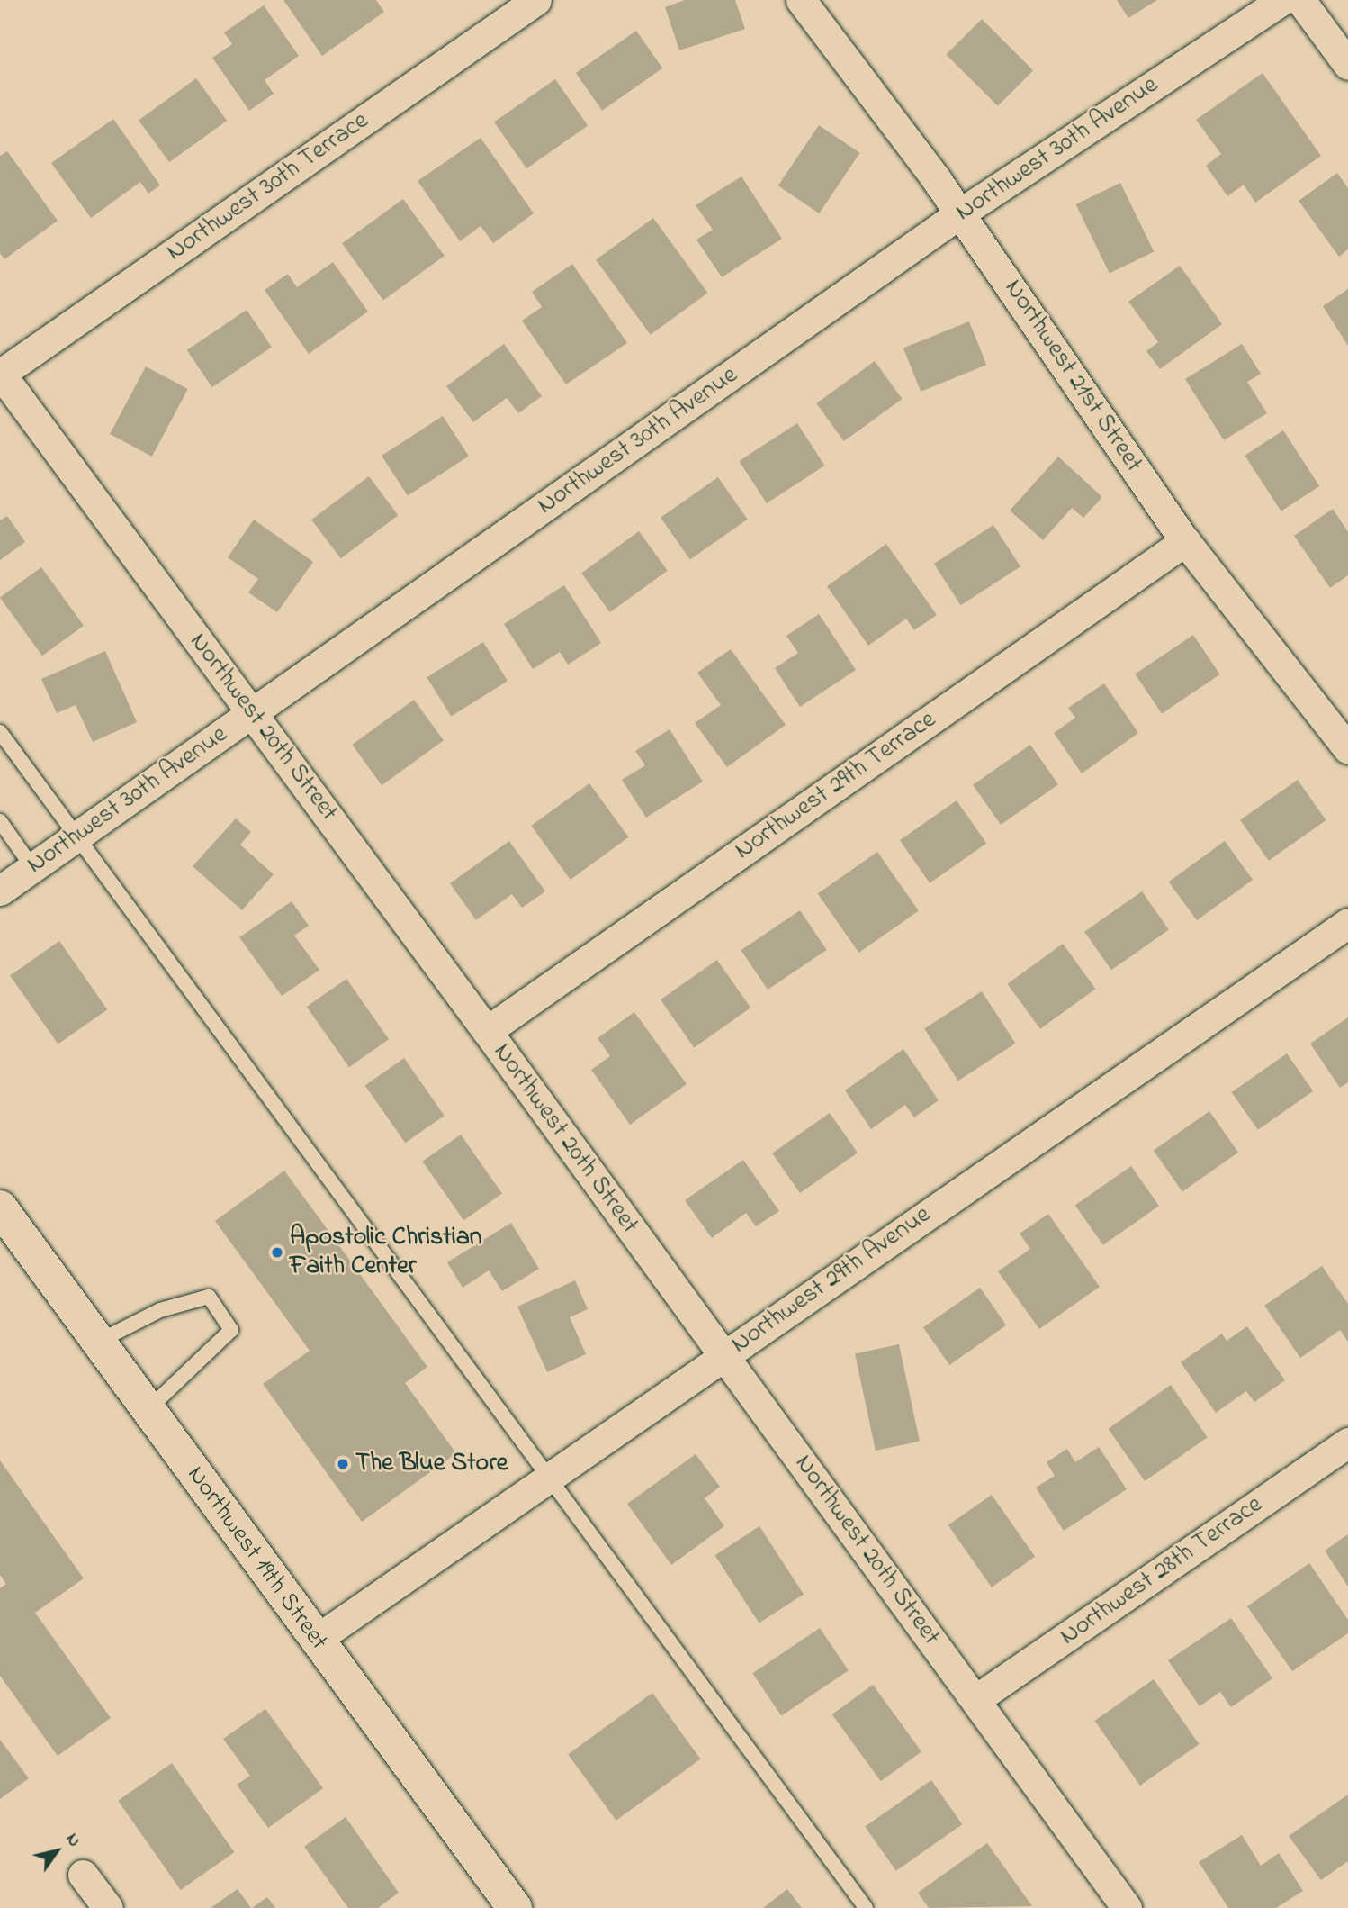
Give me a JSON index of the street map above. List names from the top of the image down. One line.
{"streets":{"street":["Northwest 30th Avenue","Northwest 30th Terrace","Northwest 21st Street","Northwest 20th Street","Northwest 29th Terrace","Northwest 29th Avenue","Northwest 19th Street","Northwest 28th Terrace"]},"crossings":[["Northwest 30th Avenue","Northwest 21st Street"],["Northwest 30th Avenue","Northwest 20th Street"],["Northwest 30th Terrace","Northwest 20th Street"],["Northwest 21st Street","Northwest 29th Terrace"],["Northwest 20th Street","Northwest 29th Terrace"],["Northwest 20th Street","Northwest 29th Avenue"],["Northwest 20th Street","Northwest 28th Terrace"],["Northwest 29th Avenue","Northwest 19th Street"]],"places":["Apostolic Christian Faith Center","The Blue Store"],"north":"top right"}
